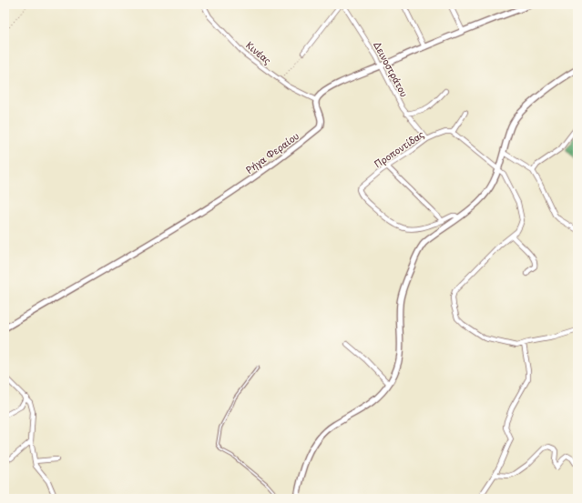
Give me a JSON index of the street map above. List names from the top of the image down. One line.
{"streets":{"street":["Κινέας","Δεινοστράτου","Προποντίδας","Ρήγα Φεραίου"]},"crossings":[["Κινέας","Ρήγα Φεραίου"],["Δεινοστράτου","Προποντίδας"]]}
